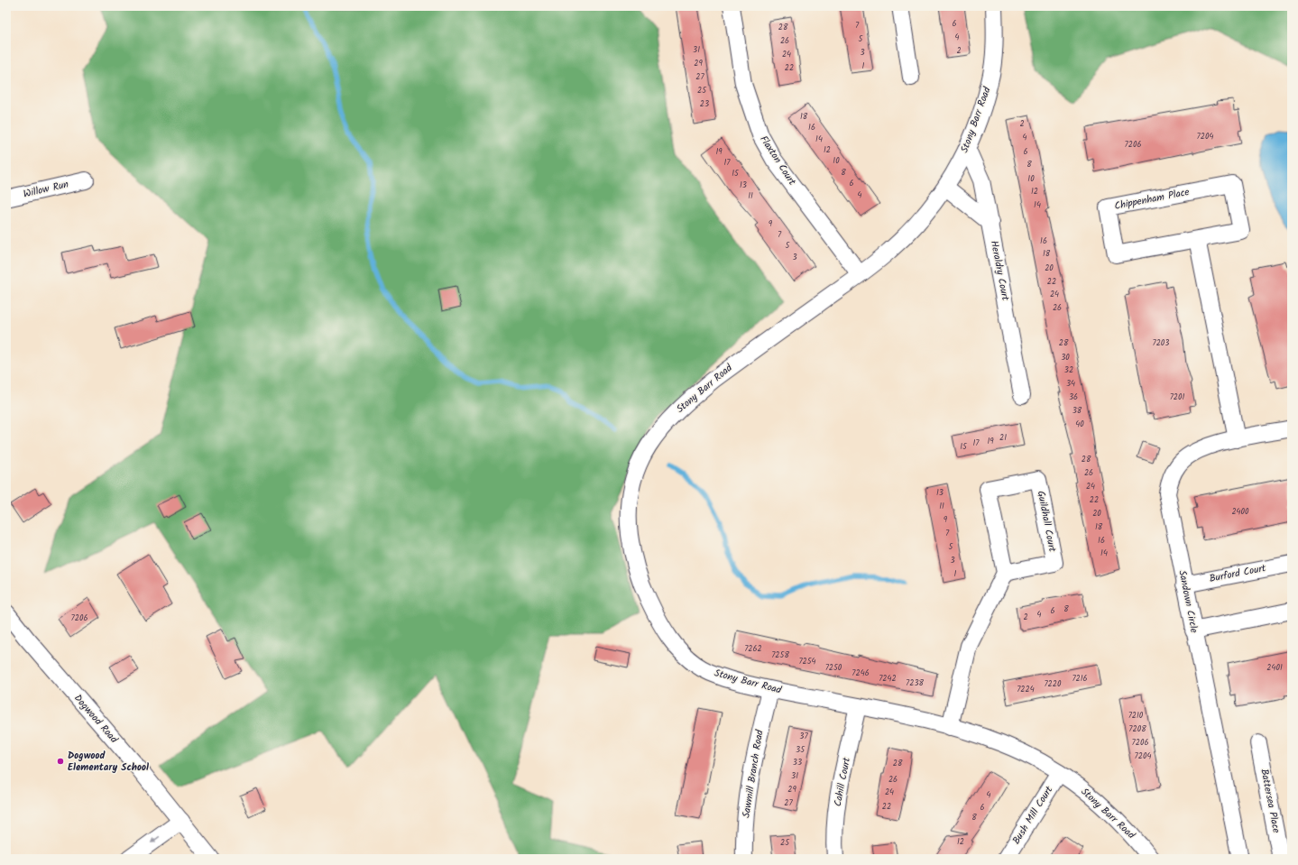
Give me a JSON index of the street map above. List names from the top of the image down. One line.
{"streets":{"street":["Stony Barr Road","Flaxton Court","Willow Run","Chippenham Place","Heraldry Court","Guildhall Court","Burford Court","Sandown Circle","Dogwood Road","Sawmill Branch Road","Cahill Court","Battersea Place","Bush Mill Court"]},"crossings":[["Stony Barr Road","Flaxton Court"],["Stony Barr Road","Heraldry Court"],["Stony Barr Road","Sawmill Branch Road"],["Stony Barr Road","Cahill Court"],["Stony Barr Road","Bush Mill Court"],["Burford Court","Sandown Circle"]],"places":["Dogwood Elementary School"],"house_numbers":["6","7","28","4","5","26","31","2","3","24","29","1","22","27","25","23","18","2","16","7204","4","14","7206","12","19","6","10","17","8","8","15","10","6","13","12","4","11","14","9","7","16","5","18","3","20","22","24","26","28","7203","30","32","34","36","7201","38","40","21","19","17","15","28","26","24","13","22","11","2400","20","9","18","7","16","5","14","3","1","8","6","4","2","7206","7262","7258","7254","7250","2401","7246","7242","7216","7238","7220","7224","7210","7208","37","7206","35","7204","33","28","31","26","29","24","4","27","22","6","8","12","25"]}
